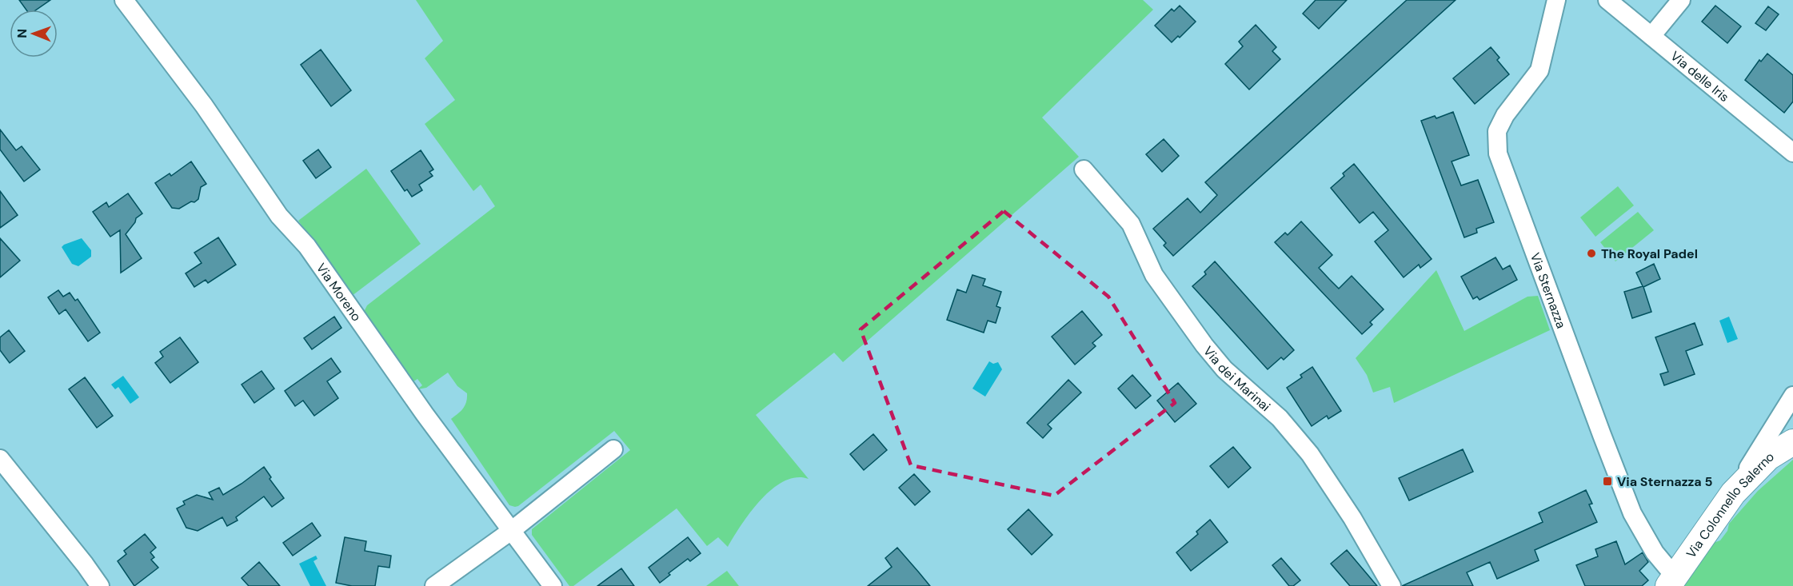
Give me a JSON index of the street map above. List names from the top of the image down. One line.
{"streets":{"main road":["Via Colonnello Salerno"],"street":["Via delle Iris","Via Sternazza","Via Moreno","Via dei Marinai"]},"crossings":[["Via Sternazza","Via Colonnello Salerno"]],"places":{"other":["The Royal Padel"],"transit":["Via Sternazza 5"]},"north":"left"}
